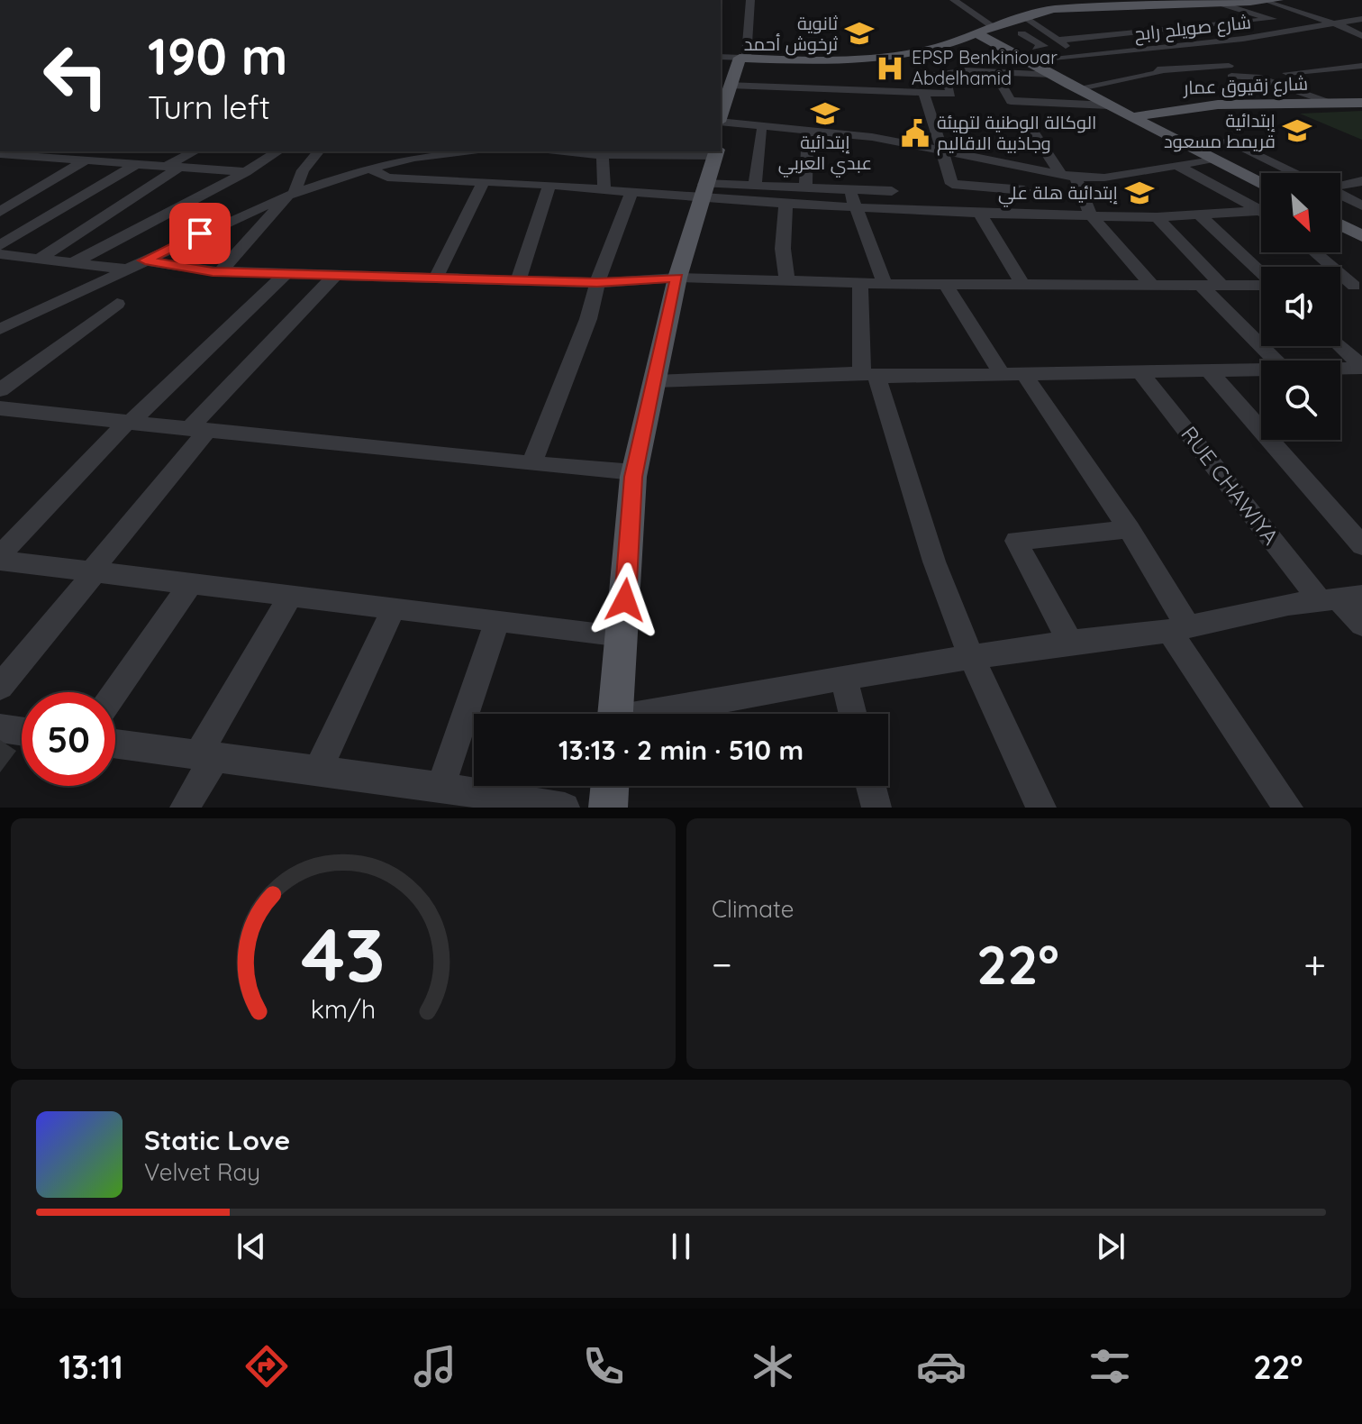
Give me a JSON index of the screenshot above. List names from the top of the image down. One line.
{"streets":{"main road":["شارع زقيوق عمار"],"street":["شارع صويلح رابح","RUE CHAWIYA"]},"places":{"school or university":["ثانوية ثرخوش أحمد","إبتدائية عبدي العربي","إبتدائية قريمط مسعود","إبتدائية هلة علي"],"hospital":["EPSP Benkiniouar Abdelhamid"],"public building":["الوكالة الوطنية لتهيئة وجاذبية الاقاليم"]},"north":"bottom right","page":{"turn":["190 m","Turn left"],"limit":"50","trip":"13:13 · 2 min · 510 m","tile":"Climate","heat":["−","22°","+"],"song":["Static Love","Velvet Ray"],"tabs":["13:11","22°"],"gauge":["43","km/h"]}}
